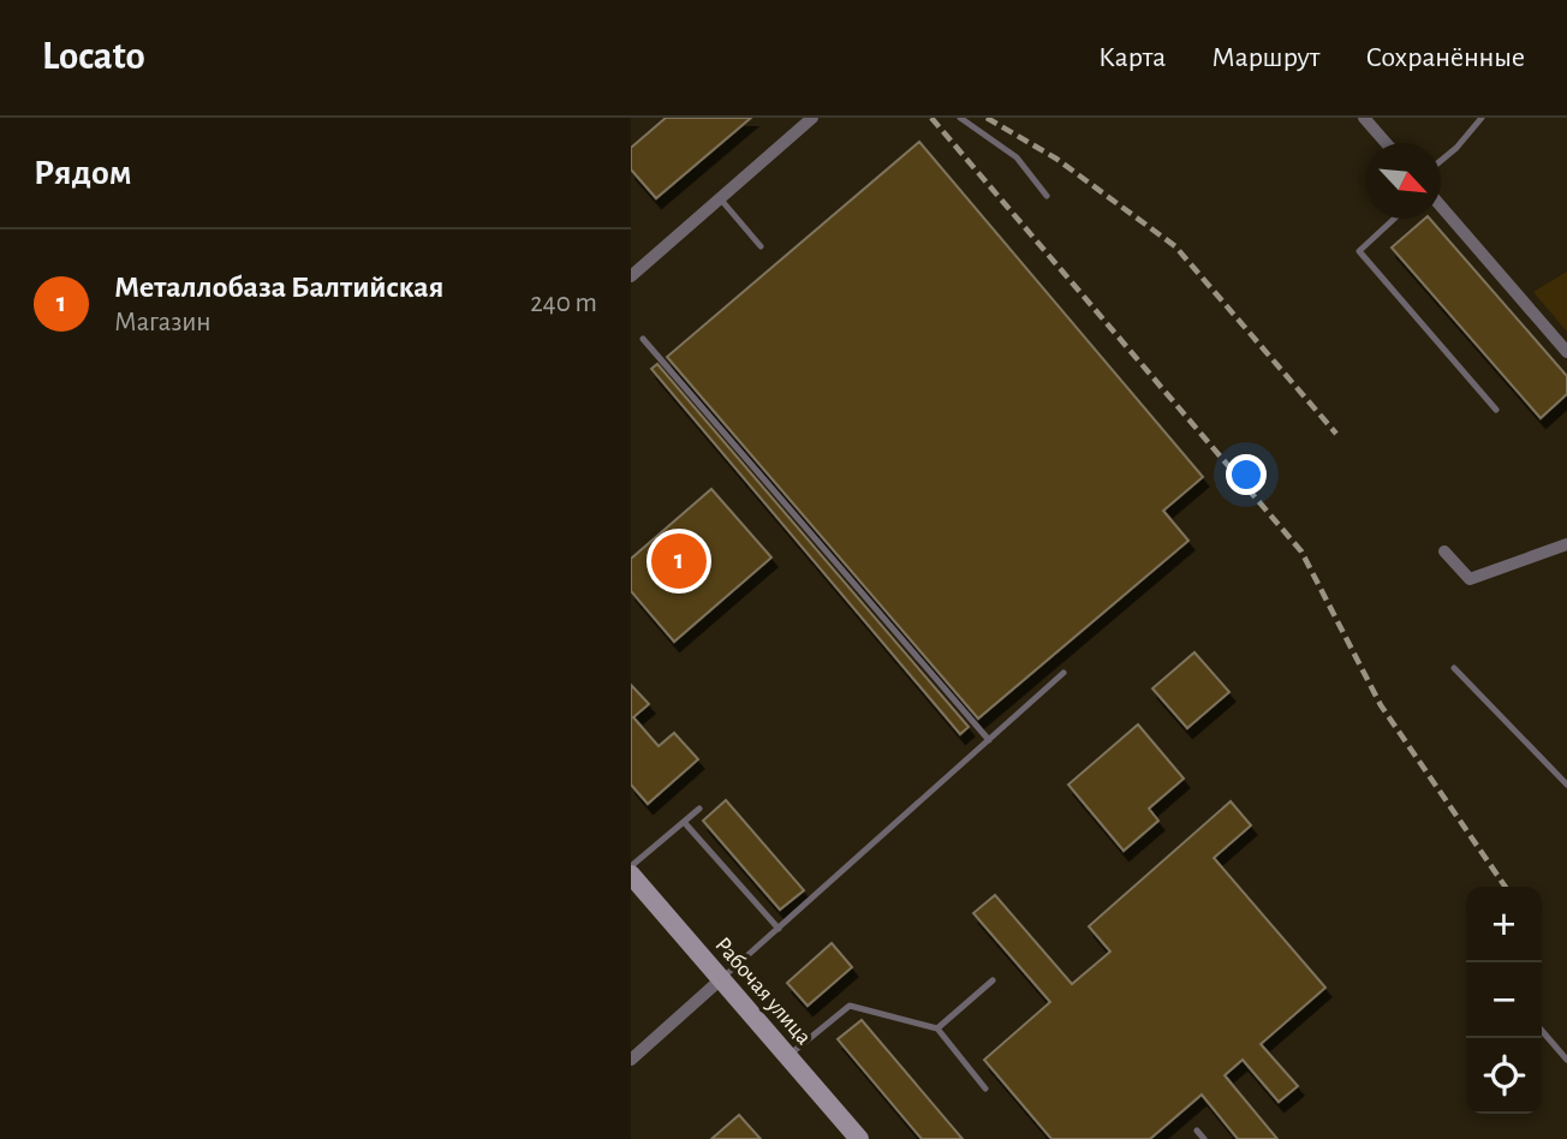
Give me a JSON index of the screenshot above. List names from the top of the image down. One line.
{"streets":{"main road":["Рабочая улица"]},"north":"bottom right","page":{"header":"Locato","nav":["Карта","Маршрут","Сохранённые"],"heading":"Рядом","list":[{"mark":"1","name":"Металлобаза Балтийская","note":"Магазин","value":"240 m"}],"pins":"1","map_buttons":["+","−"]}}
